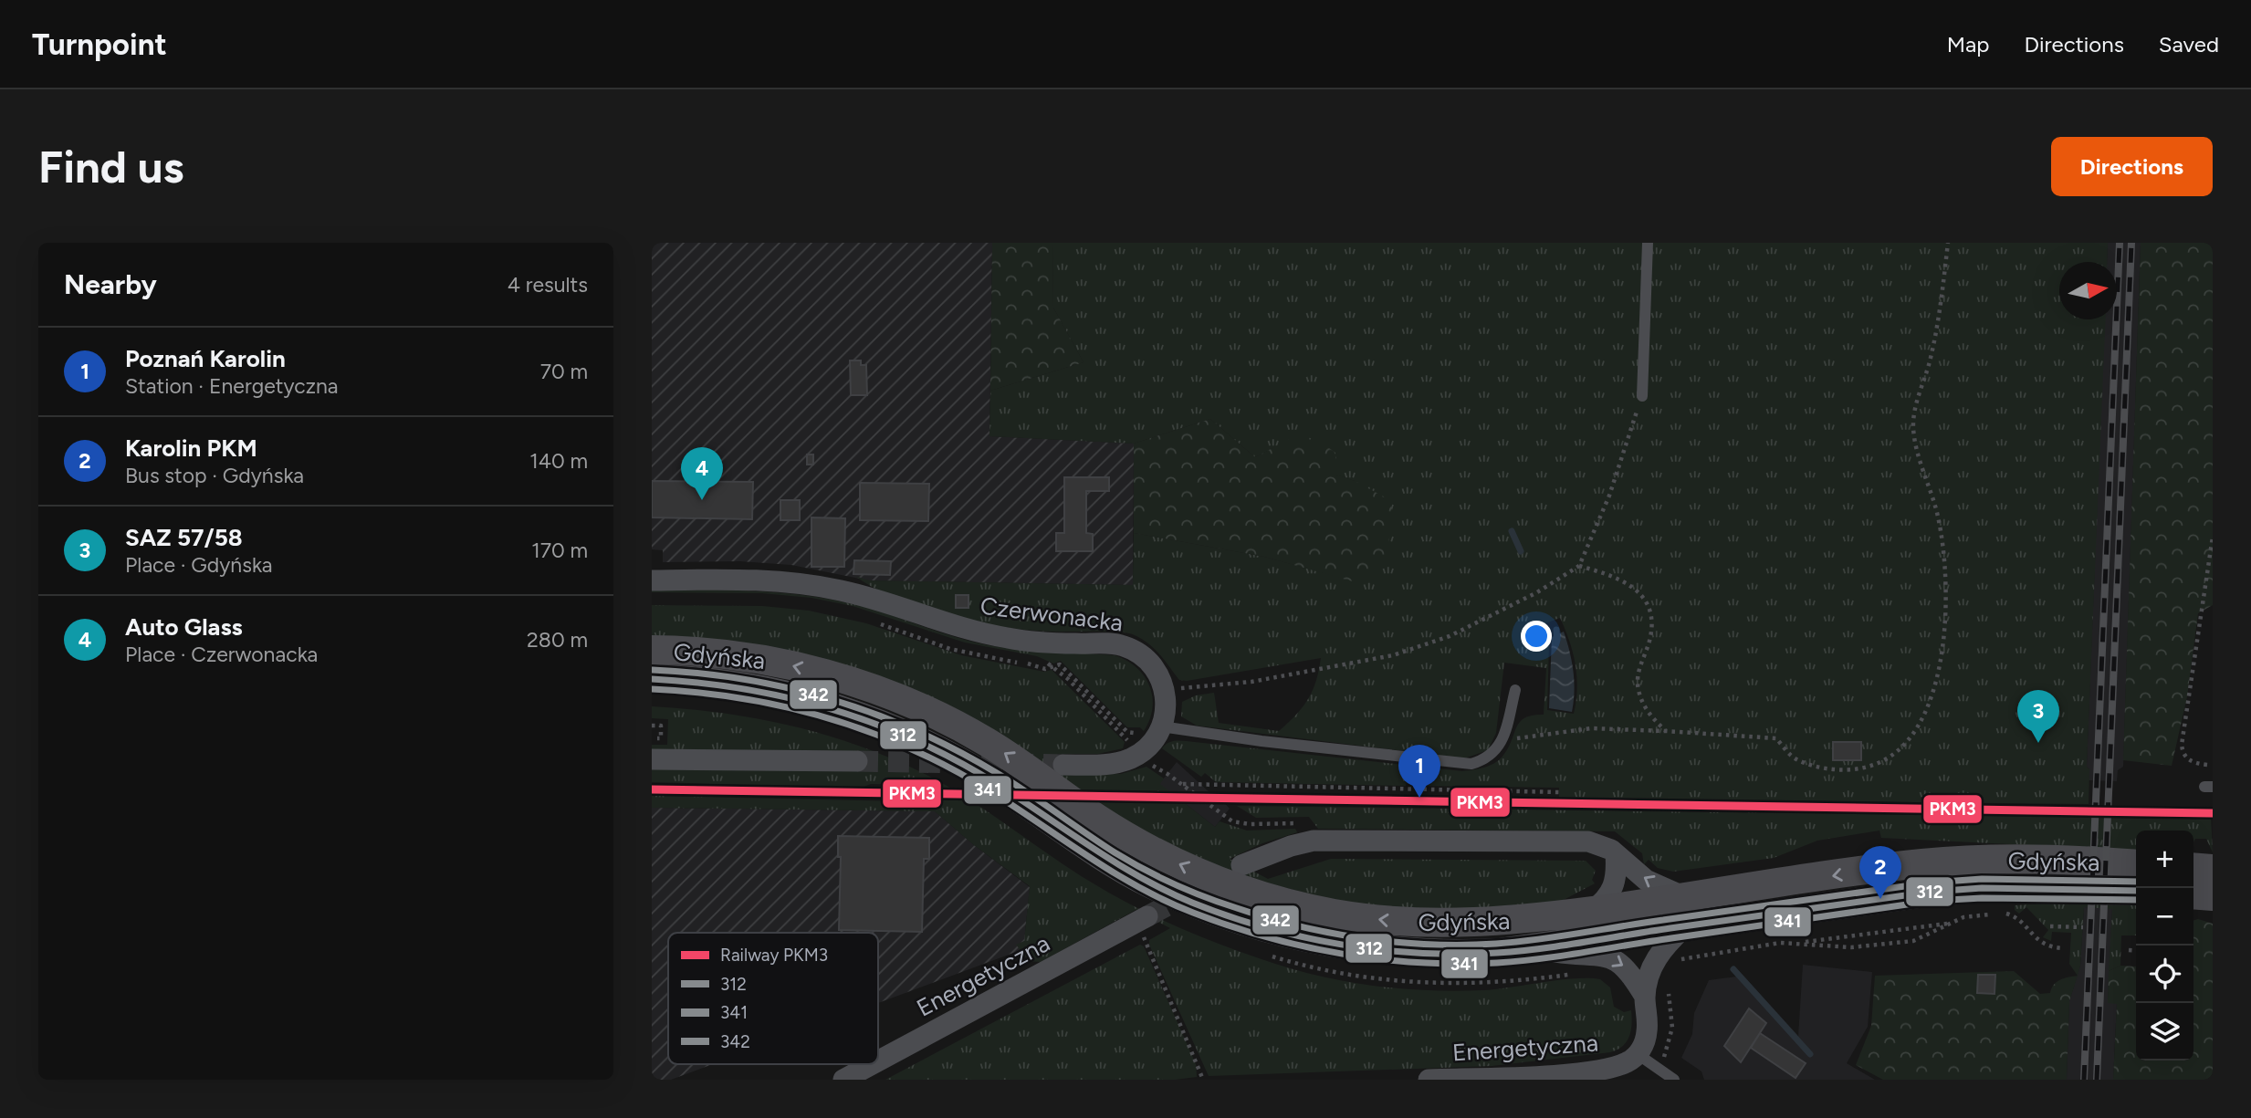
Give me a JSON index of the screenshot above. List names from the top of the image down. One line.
{"streets":{"main road":["Gdyńska"],"street":["Czerwonacka","Energetyczna"]},"lines":["transit line 342","transit line 312","transit line 341","rail line PKM3"],"legend":["Railway PKM3","312","341","342"],"north":"right","page":{"header":"Turnpoint","nav":["Map","Directions","Saved"],"buttons":"Directions","title":"Find us","heading":["Nearby","4 results"],"list":[{"mark":"1","name":"Poznań Karolin","note":"Station · Energetyczna","value":"70 m"},{"mark":"2","name":"Karolin PKM","note":"Bus stop · Gdyńska","value":"140 m"},{"mark":"3","name":"SAZ 57/58","note":"Place · Gdyńska","value":"170 m"},{"mark":"4","name":"Auto Glass","note":"Place · Czerwonacka","value":"280 m"}],"pins":["4","3","1","2"],"map_buttons":["+","−"]}}
